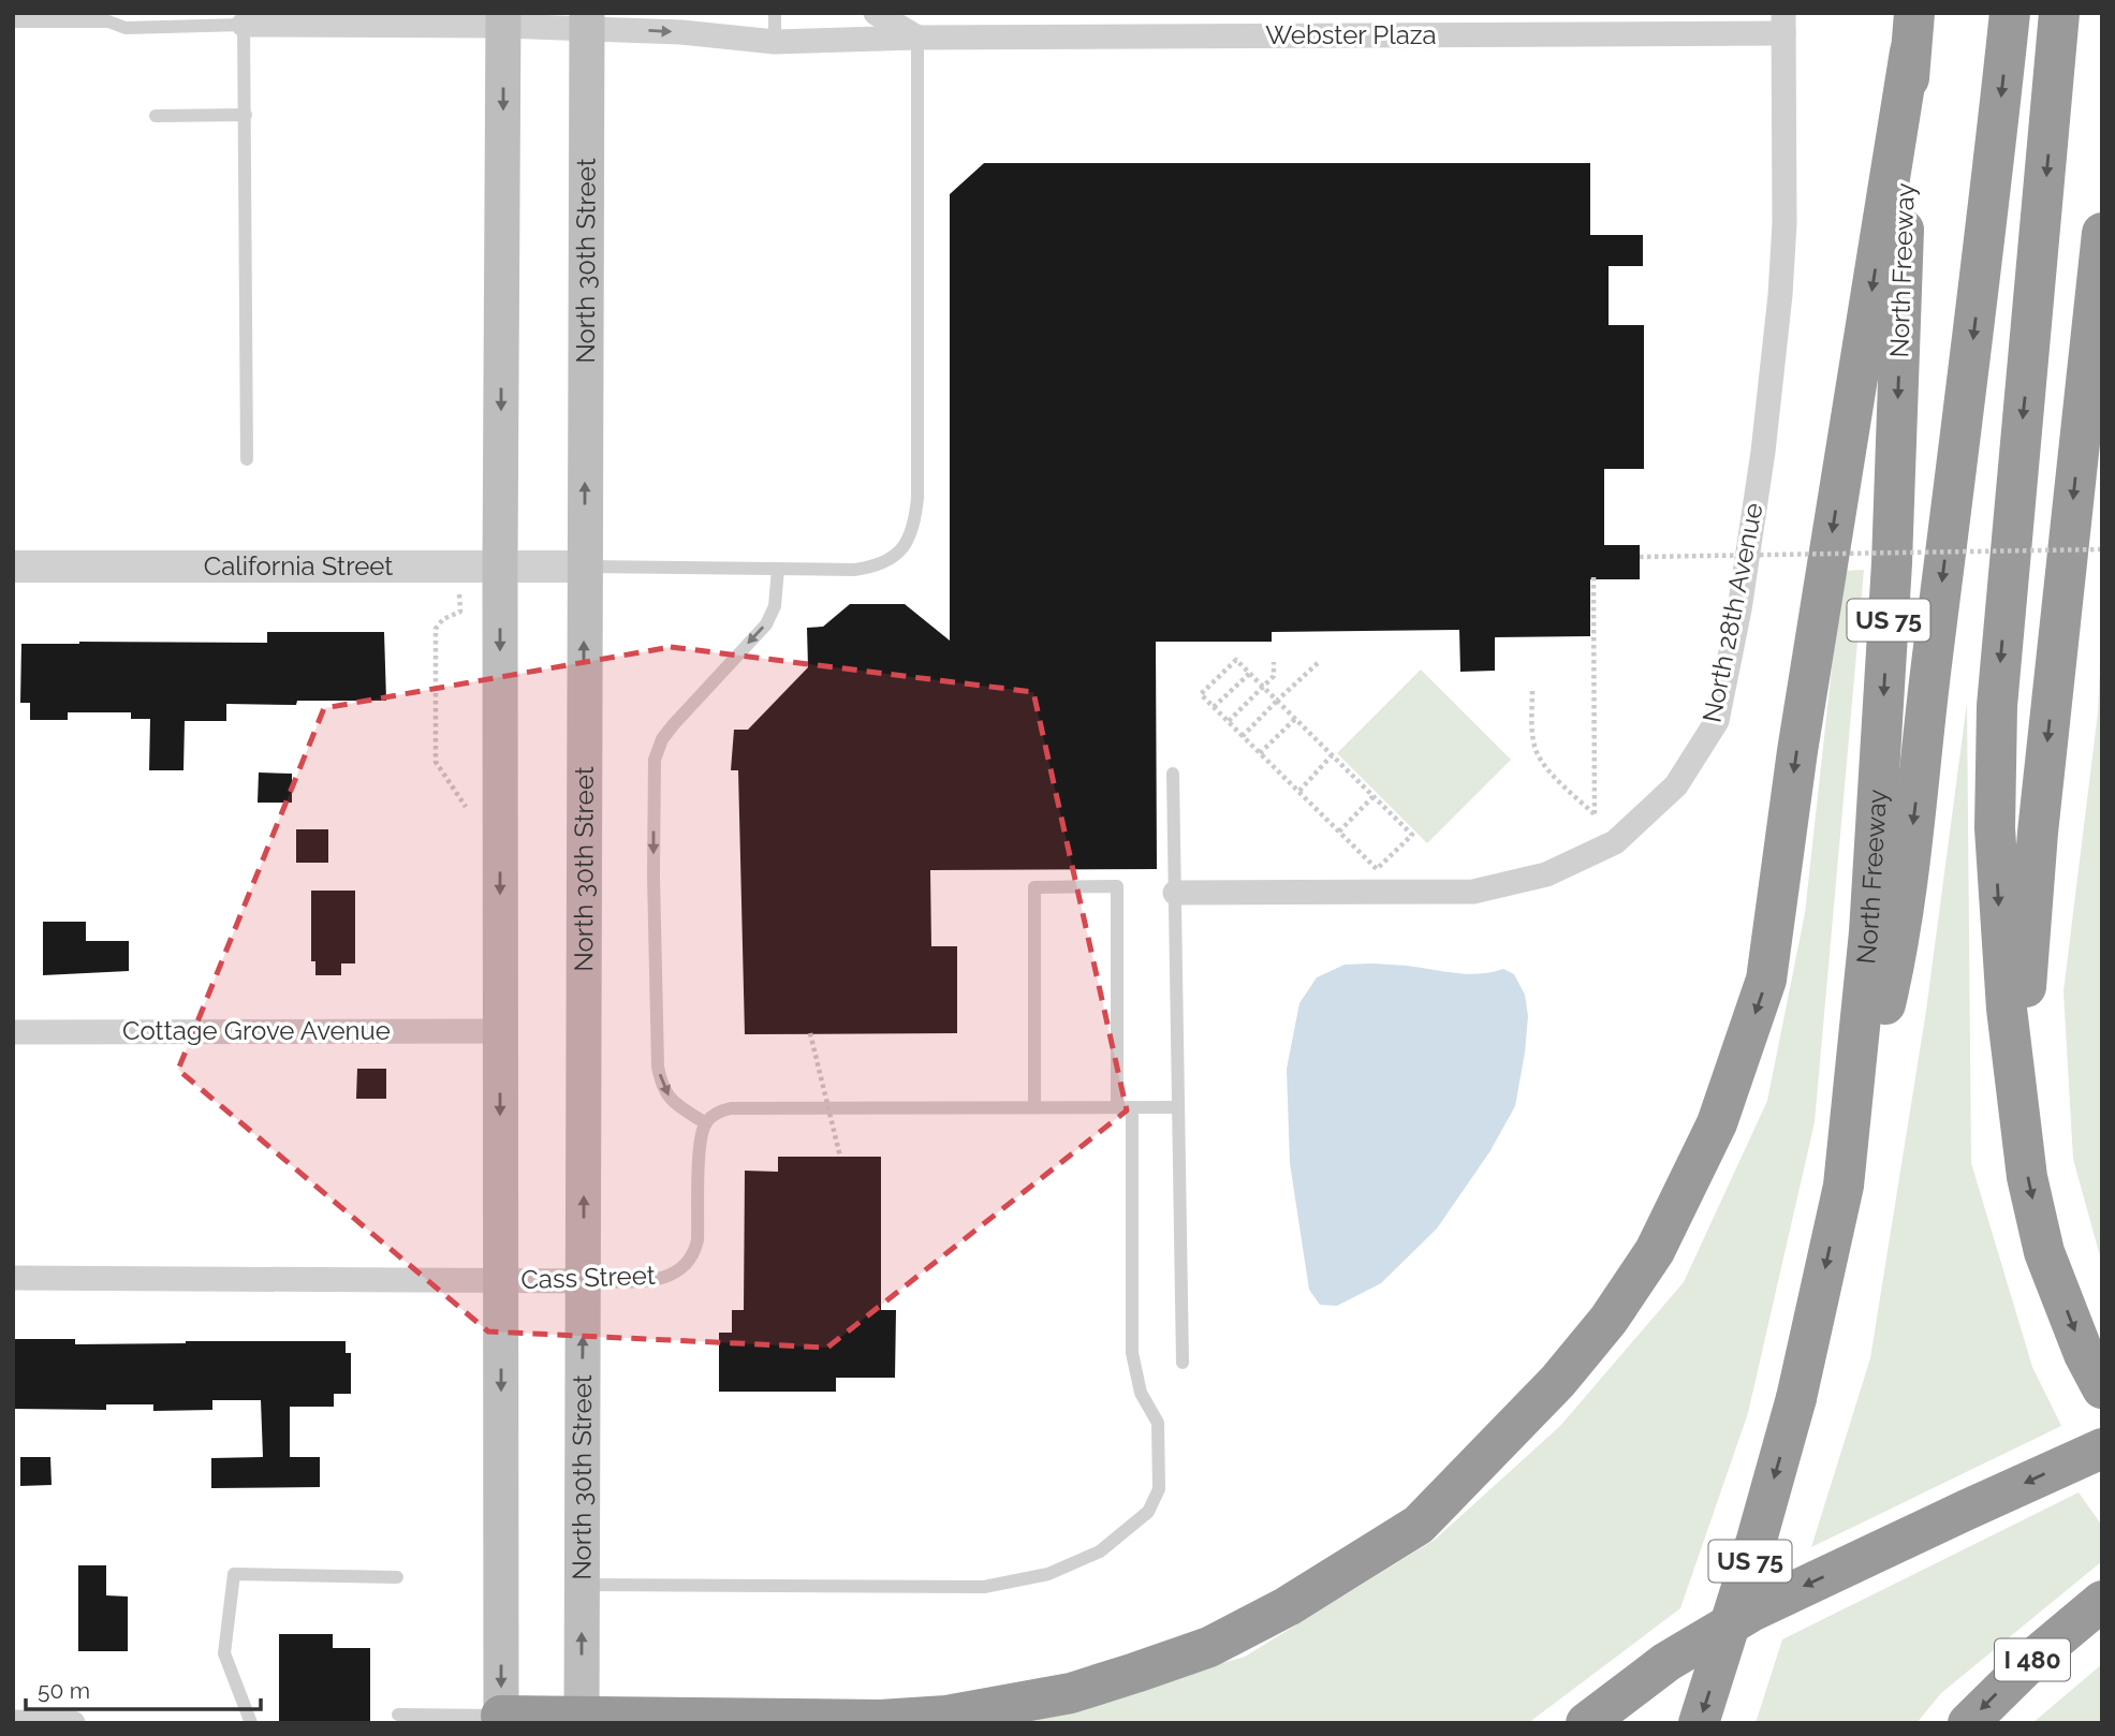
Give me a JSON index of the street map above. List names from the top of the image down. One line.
{"streets":{"highway":["North Freeway","US 75","I 480"],"main road":["North 30th Street"],"street":["Webster Plaza","California Street","North 28th Avenue","Cottage Grove Avenue","Cass Street"]},"crossings":[["Webster Plaza","North 30th Street"],["Webster Plaza","North 28th Avenue"],["North 30th Street","California Street"],["North 30th Street","Cass Street"]],"scale_bar":"50 m"}
